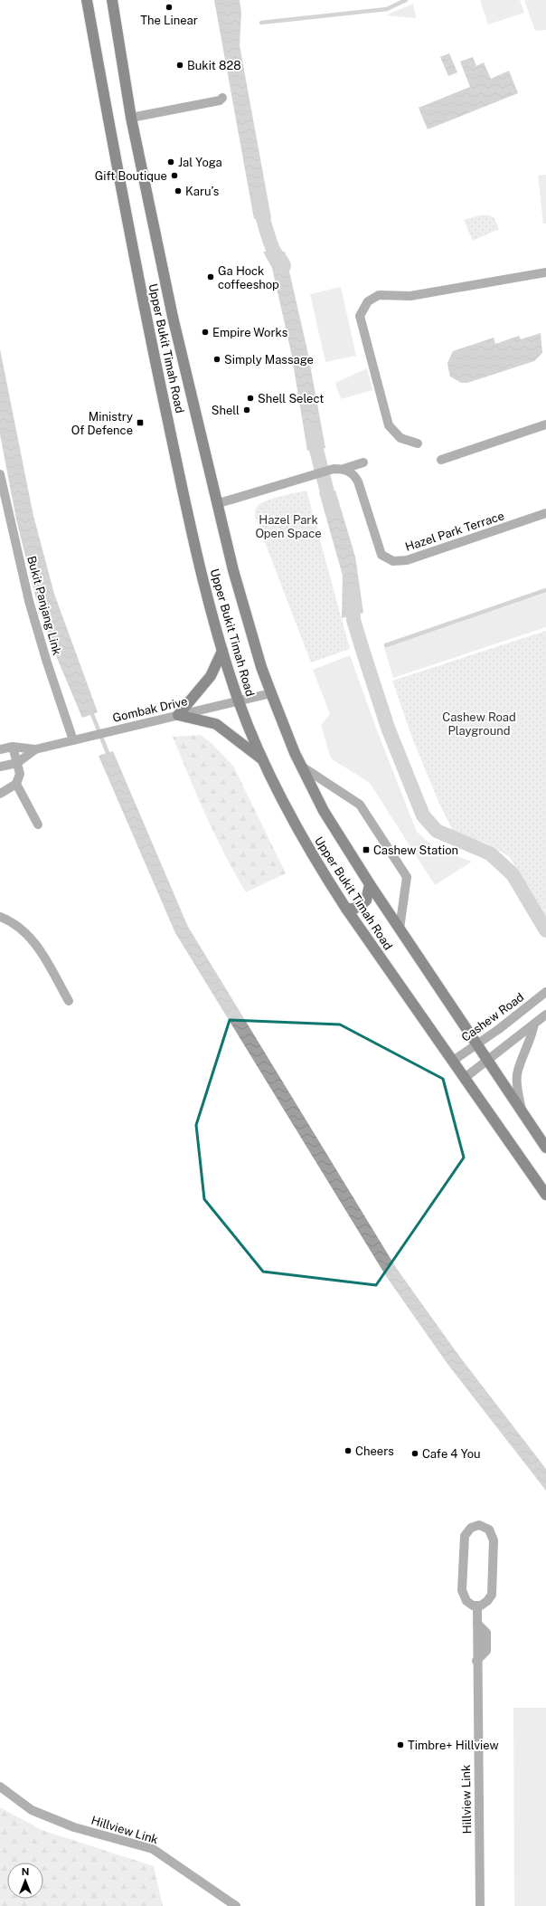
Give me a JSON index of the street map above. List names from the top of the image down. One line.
{"streets":{"highway":["Upper Bukit Timah Road"],"street":["Hazel Park Terrace","Bukit Panjang Link","Gombak Drive","Cashew Road","Hillview Link"]},"crossings":[["Upper Bukit Timah Road","Gombak Drive"],["Upper Bukit Timah Road","Cashew Road"],["Bukit Panjang Link","Gombak Drive"]],"parks":["Hazel Park Open Space","Cashew Road Playground"],"places":{"other":["The Linear","Bukit 828","Jal Yoga","Gift Boutique","Karu’s","Ga Hock coffeeshop","Empire Works","Simply Massage","Shell Select","Shell","Cheers","Cafe 4 You","Timbre+ Hillview"],"transit":["Ministry Of Defence","Cashew Station"]},"north":"top"}
